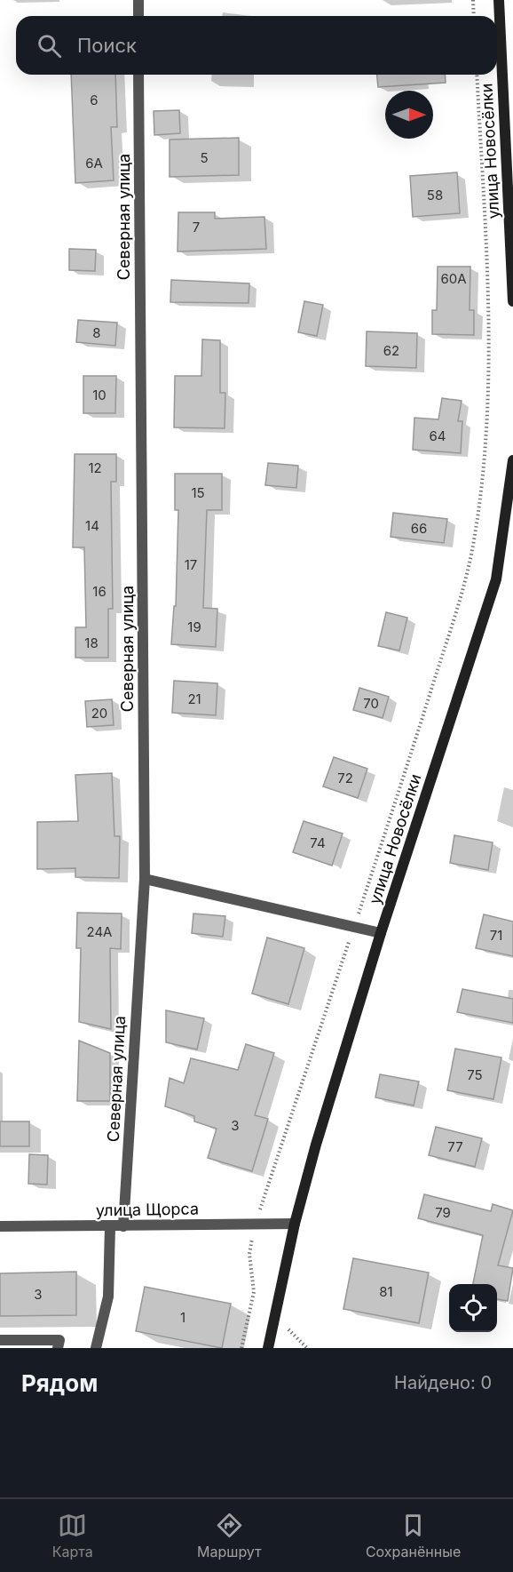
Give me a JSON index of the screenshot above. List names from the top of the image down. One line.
{"streets":{"street":["улица Новосёлки","Северная улица","улица Щорса"]},"crossings":[["улица Новосёлки","улица Щорса"],["Северная улица","улица Щорса"]],"house_numbers":["6","5","6А","58","7","60А","8","62","10","64","12","15","14","66","17","16","19","18","21","70","20","72","74","24А","71","75","3","77","79","81","3","1"],"north":"right","page":{"search":"Поиск","heading":["Рядом","Найдено: 0"],"nav":["Карта","Маршрут","Сохранённые"]}}
